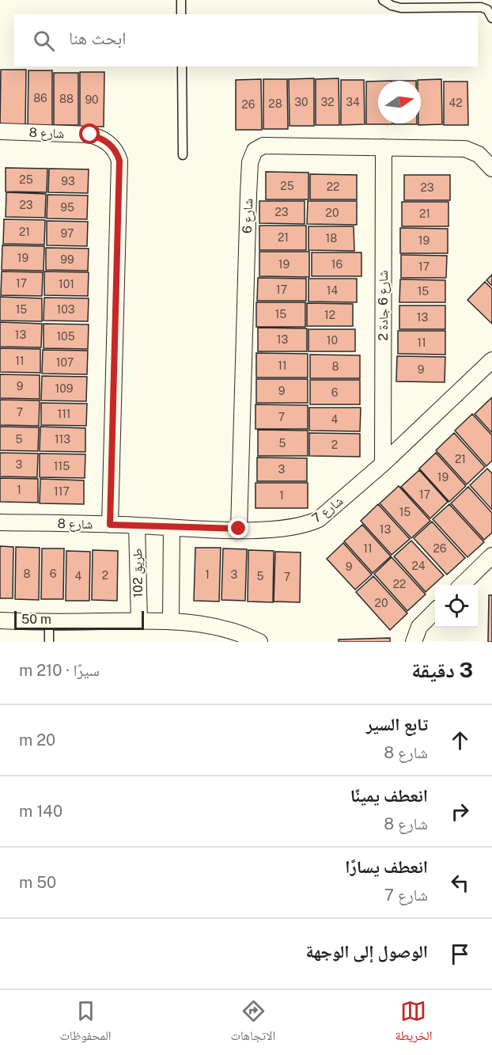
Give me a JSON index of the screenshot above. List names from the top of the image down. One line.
{"streets":{"street":["شارع 8","شارع 6","شارع 6 جادة 2","شارع 7","طريق 102"]},"crossings":[["شارع 8","شارع 7"],["شارع 6","شارع 6 جادة 2"],["شارع 6","شارع 7"],["شارع 6 جادة 2","شارع 7"],["شارع 7","طريق 102"]],"house_numbers":["86","88","90","30","32","34","42","28","26","25","93","25","22","23","23","95","23","20","21","21","97","21","18","19","19","99","19","16","17","17","101","17","14","15","15","103","15","12","13","13","105","13","10","11","11","107","11","8","9","9","109","9","6","7","111","7","4","5","113","5","2","21","3","115","3","19","1","117","17","1","15","13","11","26","24","9","8","6","1","3","2","4","5","7","22","20"],"scale_bar":"50 m","north":"right","page":{"search":"ابحث هنا","scale":"50 m","heading":["3 دقيقة","سيرًا · 210 m"],"list":[["تابع السير","شارع 8","20 m"],["انعطف يمينًا","شارع 8","140 m"],["انعطف يسارًا","شارع 7","50 m"],"الوصول إلى الوجهة"],"nav":["الخريطة","الاتجاهات","المحفوظات"]}}
